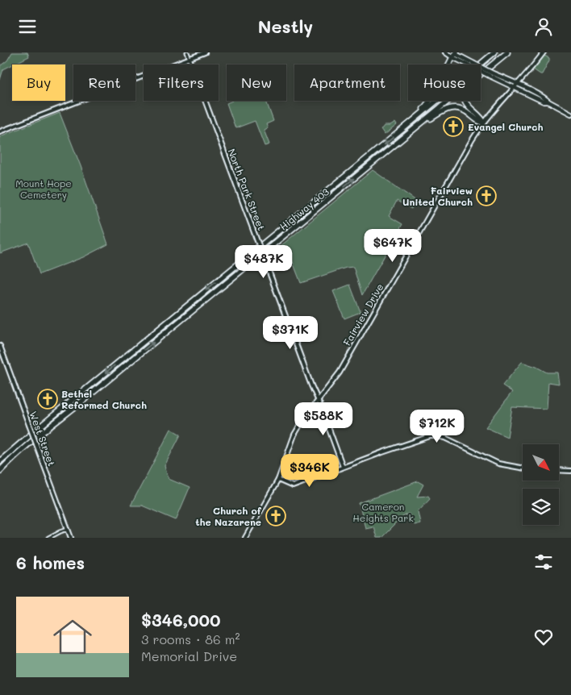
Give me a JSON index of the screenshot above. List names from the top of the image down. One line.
{"streets":{"highway":["Highway 403"],"main road":["North Park Street","Fairview Drive","West Street"]},"crossings":[["North Park Street","Fairview Drive"]],"parks":["Mount Hope Cemetery","Cameron Heights Park"],"places":{"church":["Evangel Church","Fairview United Church","Bethel Reformed Church","Church of the Nazarene"]},"north":"bottom right","page":{"header":"Nestly","chip":["Buy","Rent","Filters","New","Apartment","House"],"price":["$647K","$487K","$371K","$588K","$712K","$346K"],"heading":"6 homes","list":[{"name":"$346,000","note":"3 rooms · 86 m² · Memorial Drive"}]}}
